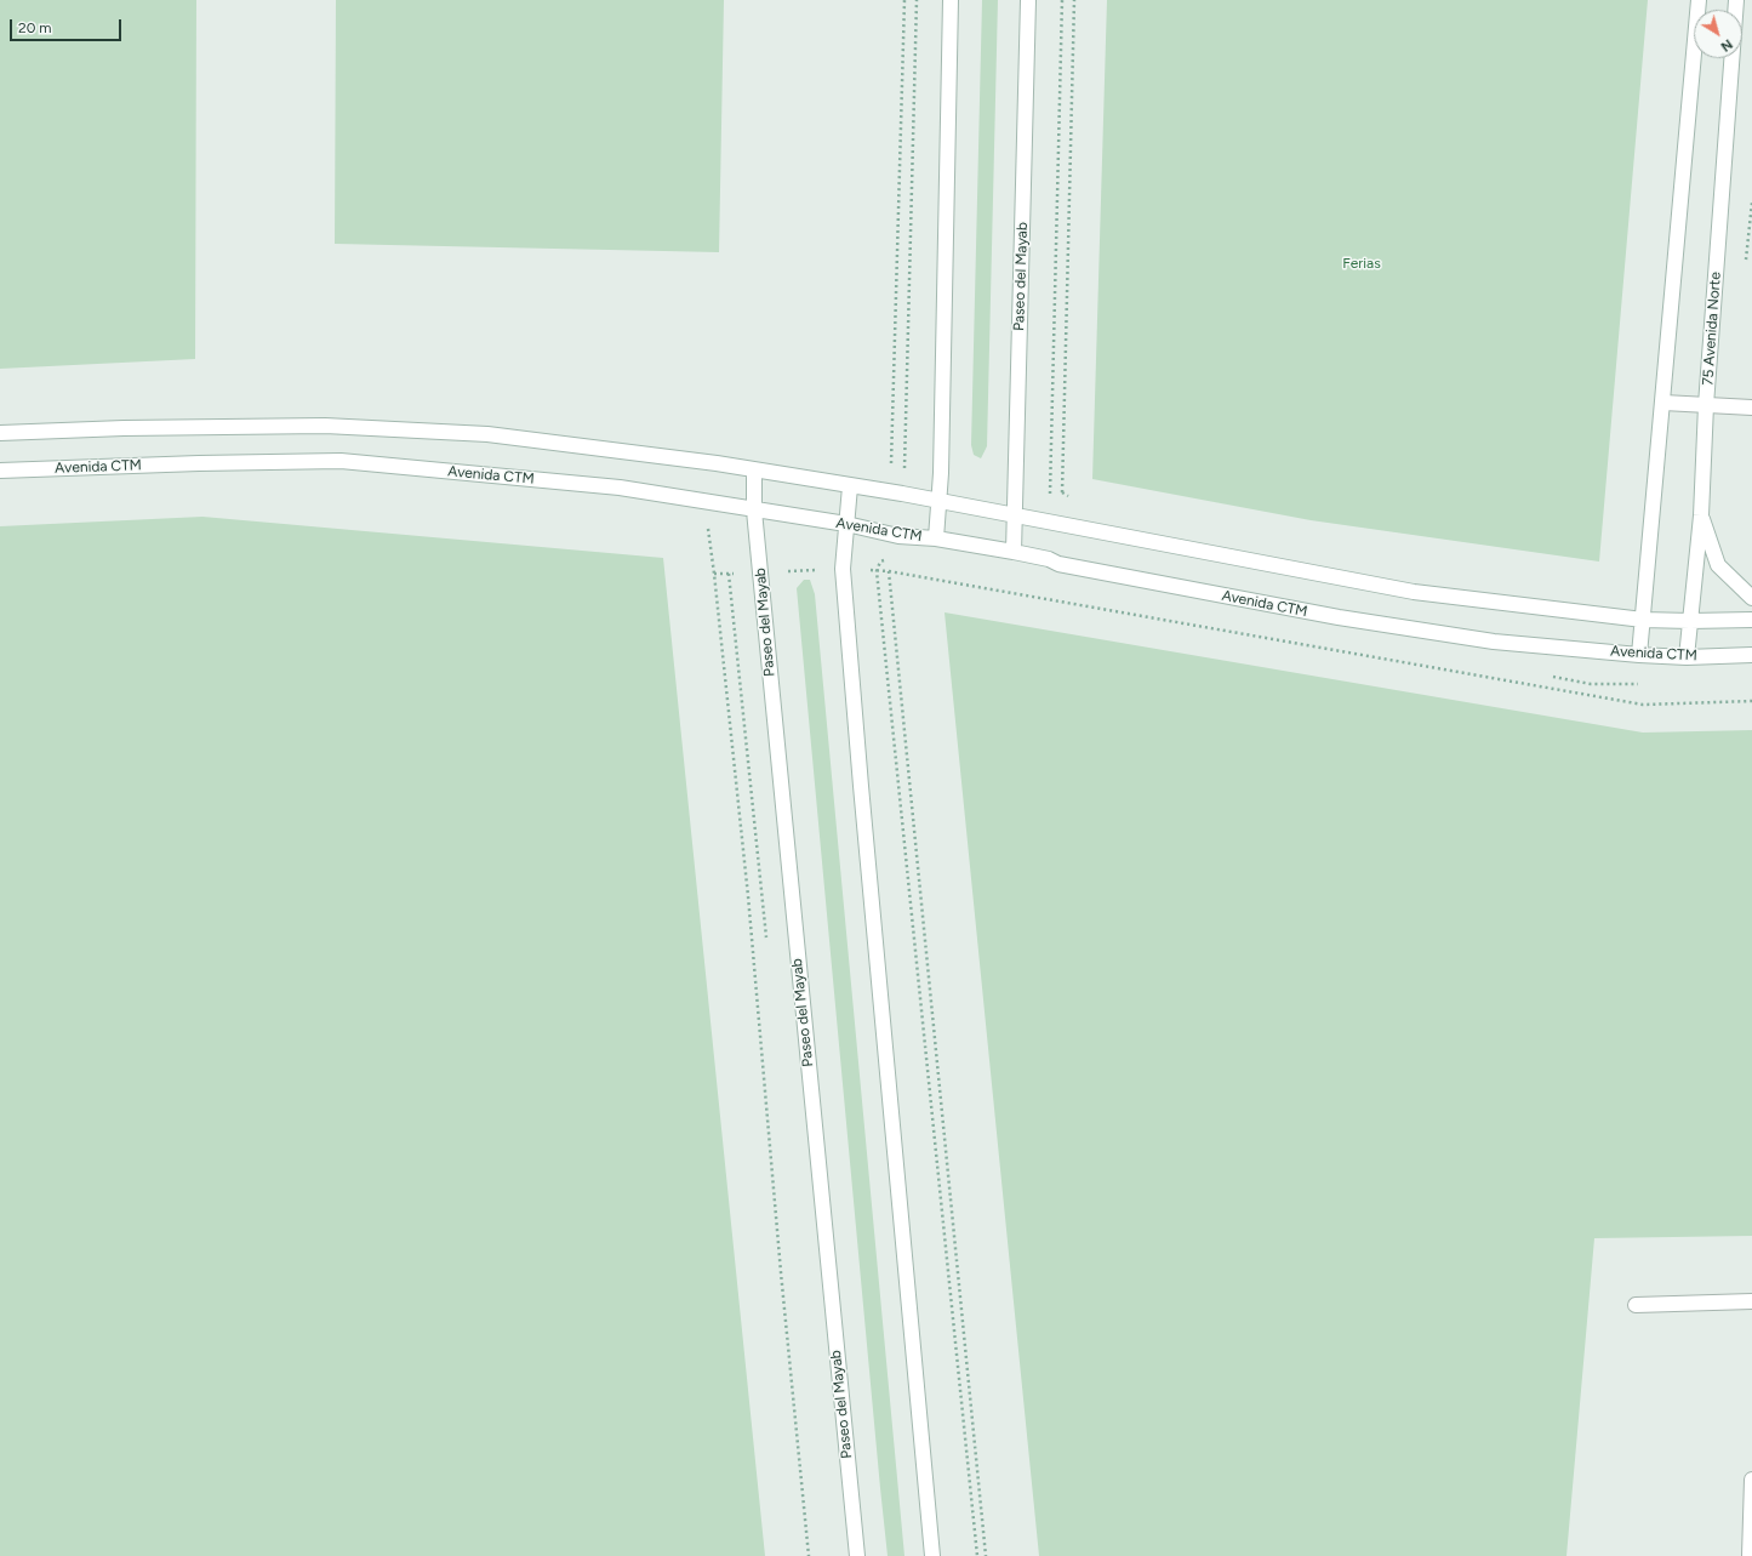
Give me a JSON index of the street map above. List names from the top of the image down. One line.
{"streets":{"main road":["Paseo del Mayab","75 Avenida Norte","Avenida CTM"]},"crossings":[["Paseo del Mayab","Avenida CTM"],["75 Avenida Norte","Avenida CTM"]],"parks":["Ferias"],"scale_bar":"20 m","north":"bottom right"}
